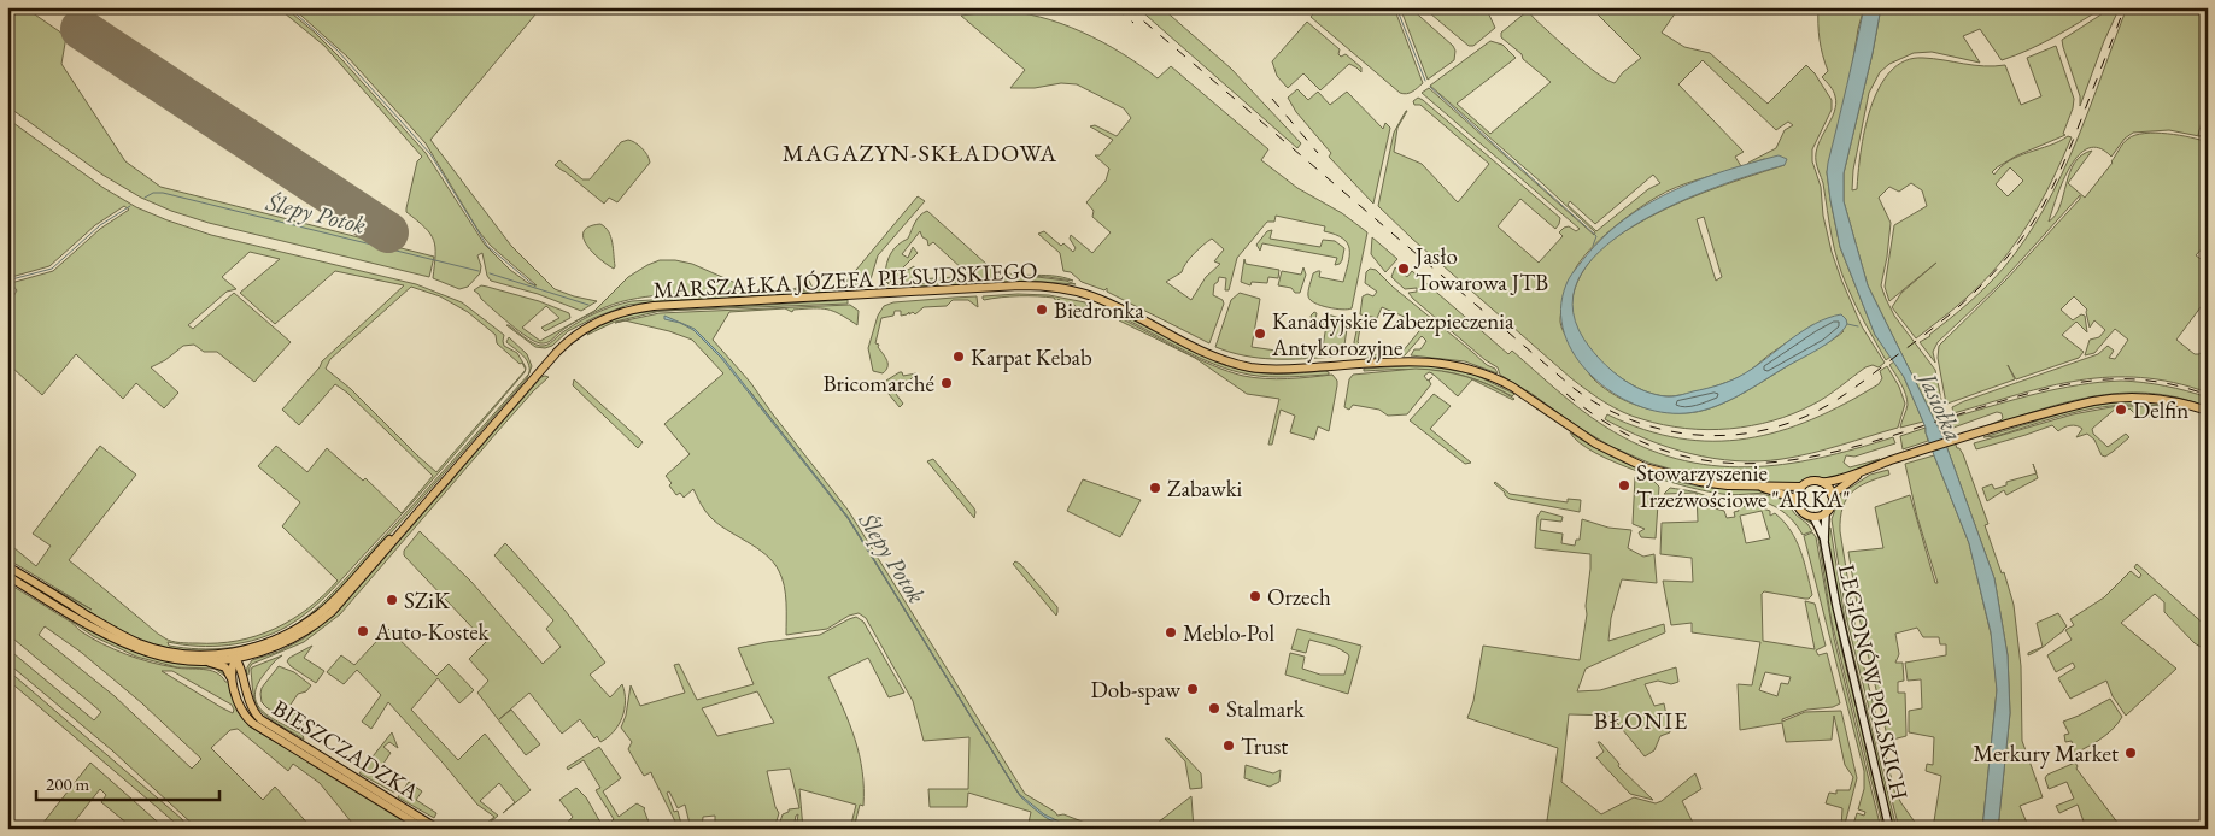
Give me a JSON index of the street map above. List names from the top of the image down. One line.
{"streets":{"main road":["MARSZAŁKA JÓZEFA PIŁSUDSKIEGO","LEGIONÓW POLSKICH","BIESZCZADZKA"]},"crossings":[["MARSZAŁKA JÓZEFA PIŁSUDSKIEGO","LEGIONÓW POLSKICH"],["MARSZAŁKA JÓZEFA PIŁSUDSKIEGO","BIESZCZADZKA"]],"districts":["MAGAZYN-SKŁADOWA","BŁONIE"],"water":["Ślepy Potok","Jasiołka"],"places":["Jasło Towarowa JTB","Biedronka","Kanadyjskie Zabezpieczenia Antykorozyjne","Karpat Kebab","Bricomarché","Delfin","Stowarzyszenie Trzeźwościowe \"ARKA\"","Zabawki","Orzech","SZiK","Auto-Kostek","Meblo-Pol","Dob-spaw","Stalmark","Trust","Merkury Market"],"scale_bar":"200 m"}
